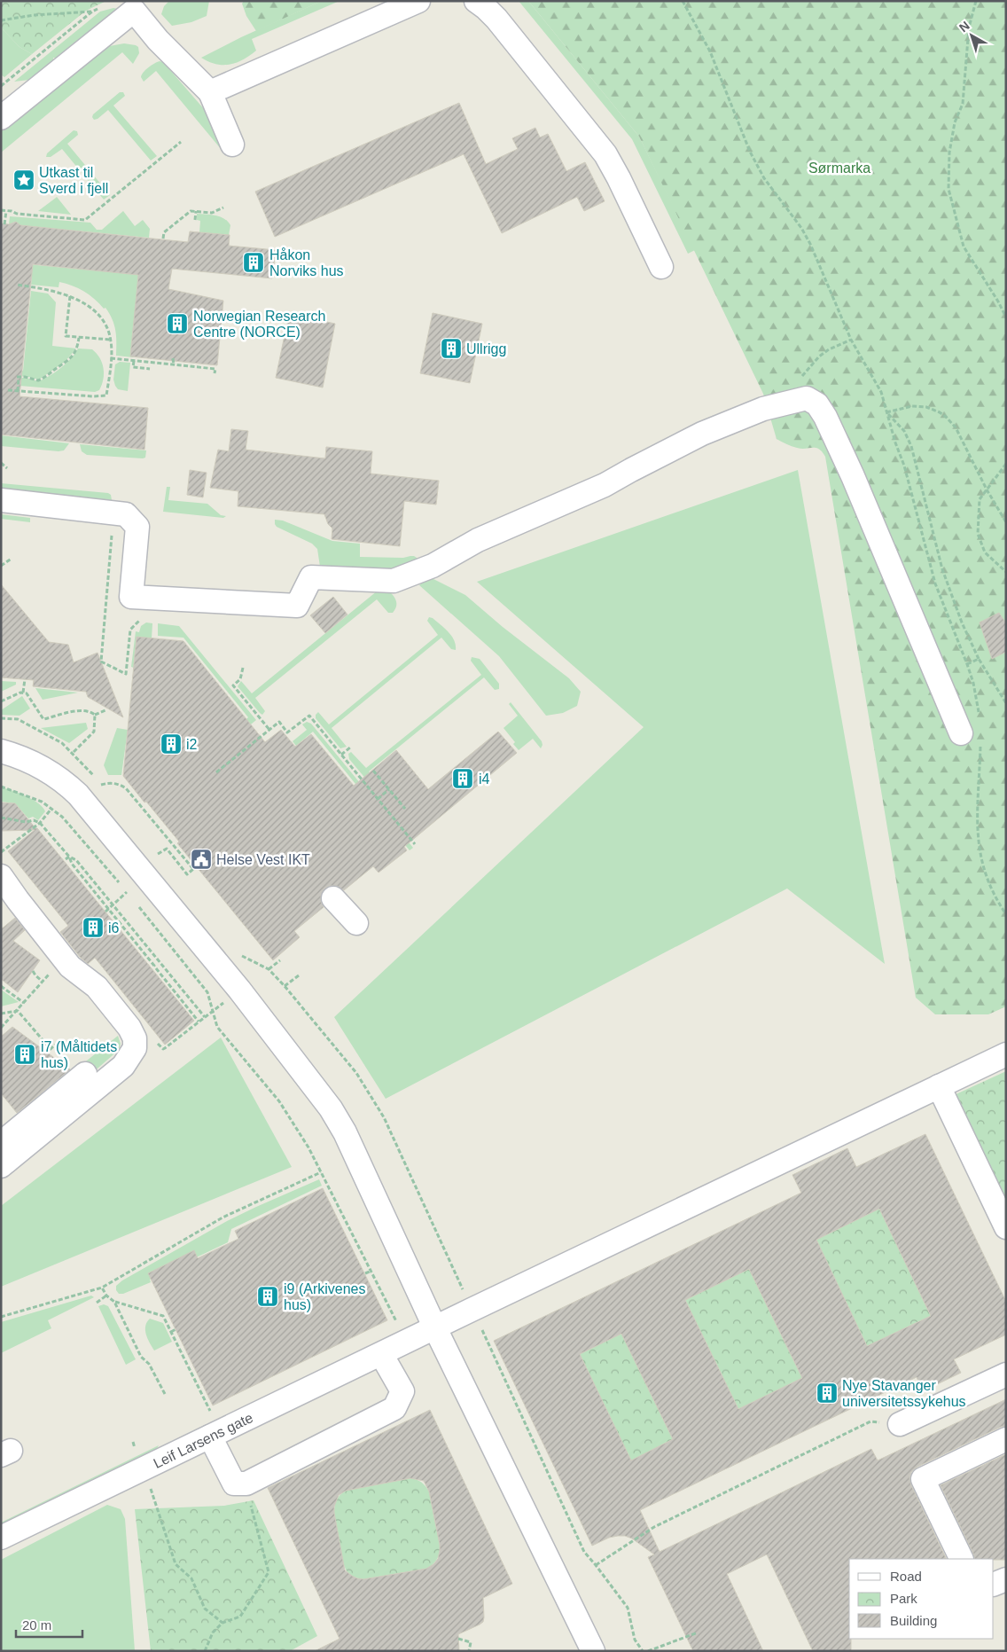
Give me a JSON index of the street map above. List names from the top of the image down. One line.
{"streets":{"street":["Leif Larsens gate"]},"parks":["Sørmarka"],"places":{"place":["Utkast til Sverd i fjell"],"building":["Håkon Norviks hus","Norwegian Research Centre (NORCE)","Ullrigg","i2","i4","i6","i7 (Måltidets hus)","i9 (Arkivenes hus)","Nye Stavanger universitetssykehus"],"public building":["Helse Vest IKT"]},"legend":["Road","Park","Building"],"scale_bar":"20 m","north":"top left"}
